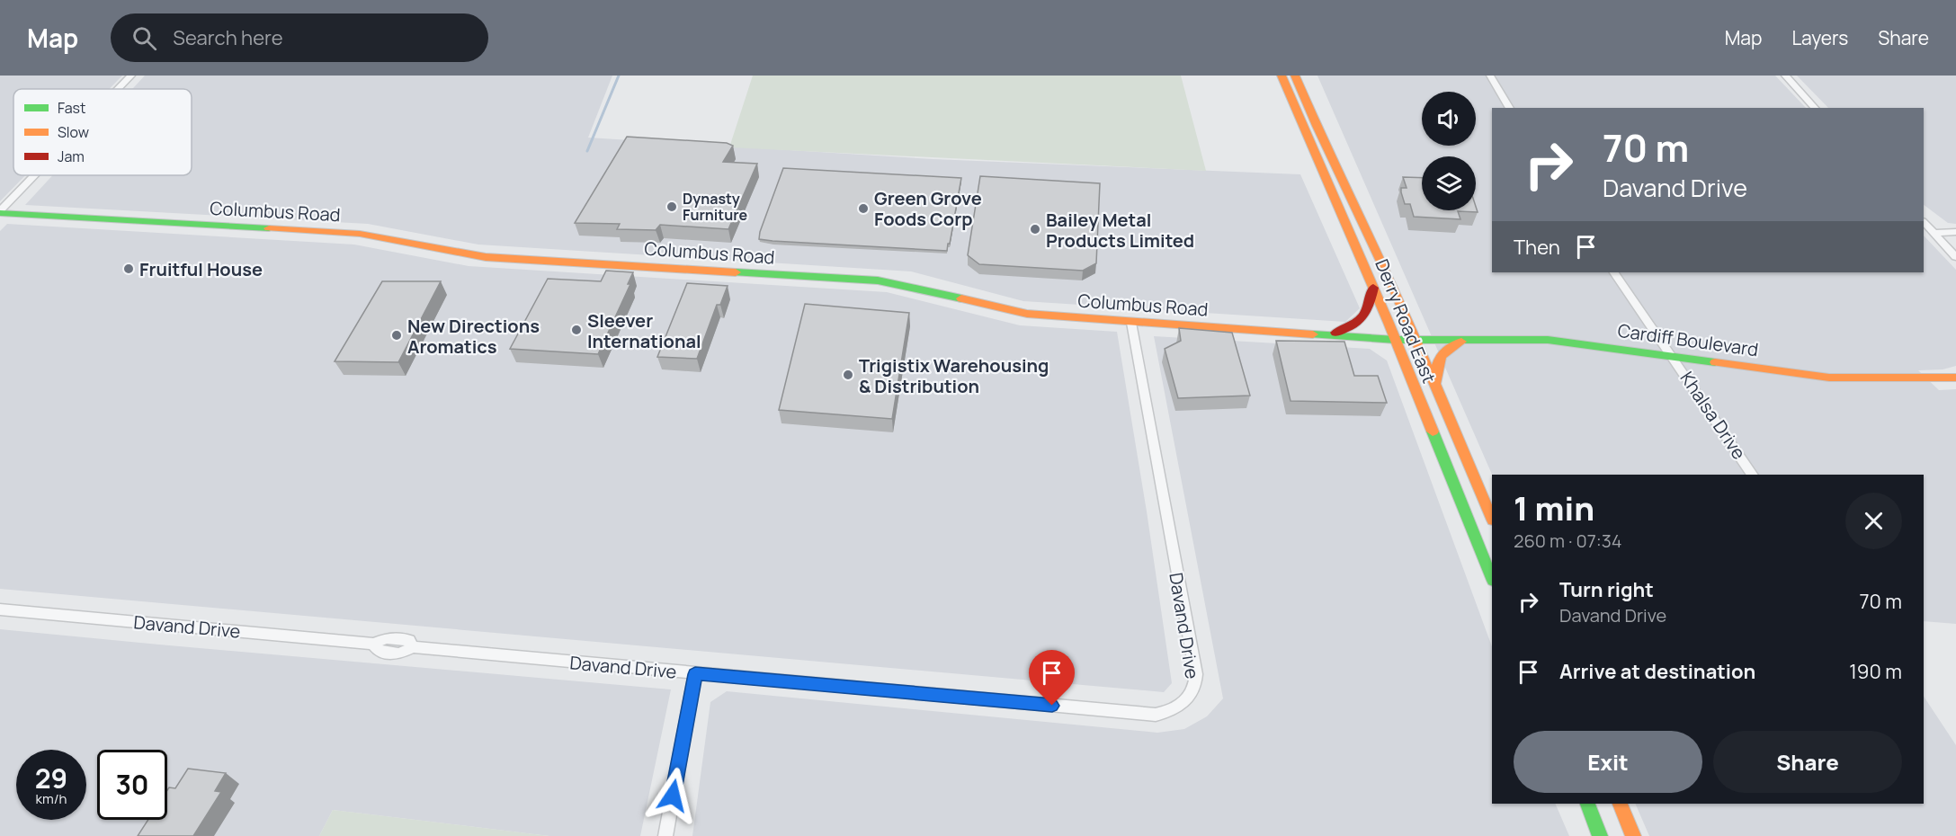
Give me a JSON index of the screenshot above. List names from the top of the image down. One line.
{"streets":{"street":["Columbus Road","Derry Road East","Cardiff Boulevard","Khalsa Drive","Davand Drive"]},"crossings":[["Columbus Road","Derry Road East"],["Columbus Road","Cardiff Boulevard"],["Columbus Road","Davand Drive"],["Derry Road East","Cardiff Boulevard"],["Cardiff Boulevard","Khalsa Drive"]],"places":["Dynasty Furniture","Green Grove Foods Corp","Bailey Metal Products Limited","Fruitful House","Sleever International","New Directions Aromatics","Trigistix Warehousing & Distribution"],"legend":["Fast","Slow","Jam"],"page":{"header":"Map","search":"Search here","nav":["Map","Layers","Share"],"turn":["70 m","Davand Drive"],"then":"Then","heading":["1 min","260 m · 07:34"],"list":[{"name":"Turn right","note":"Davand Drive","value":"70 m"},{"name":"Arrive at destination","value":"190 m"}],"buttons":["Exit","Share"],"speed":"29 km/h","limit":"30"}}
